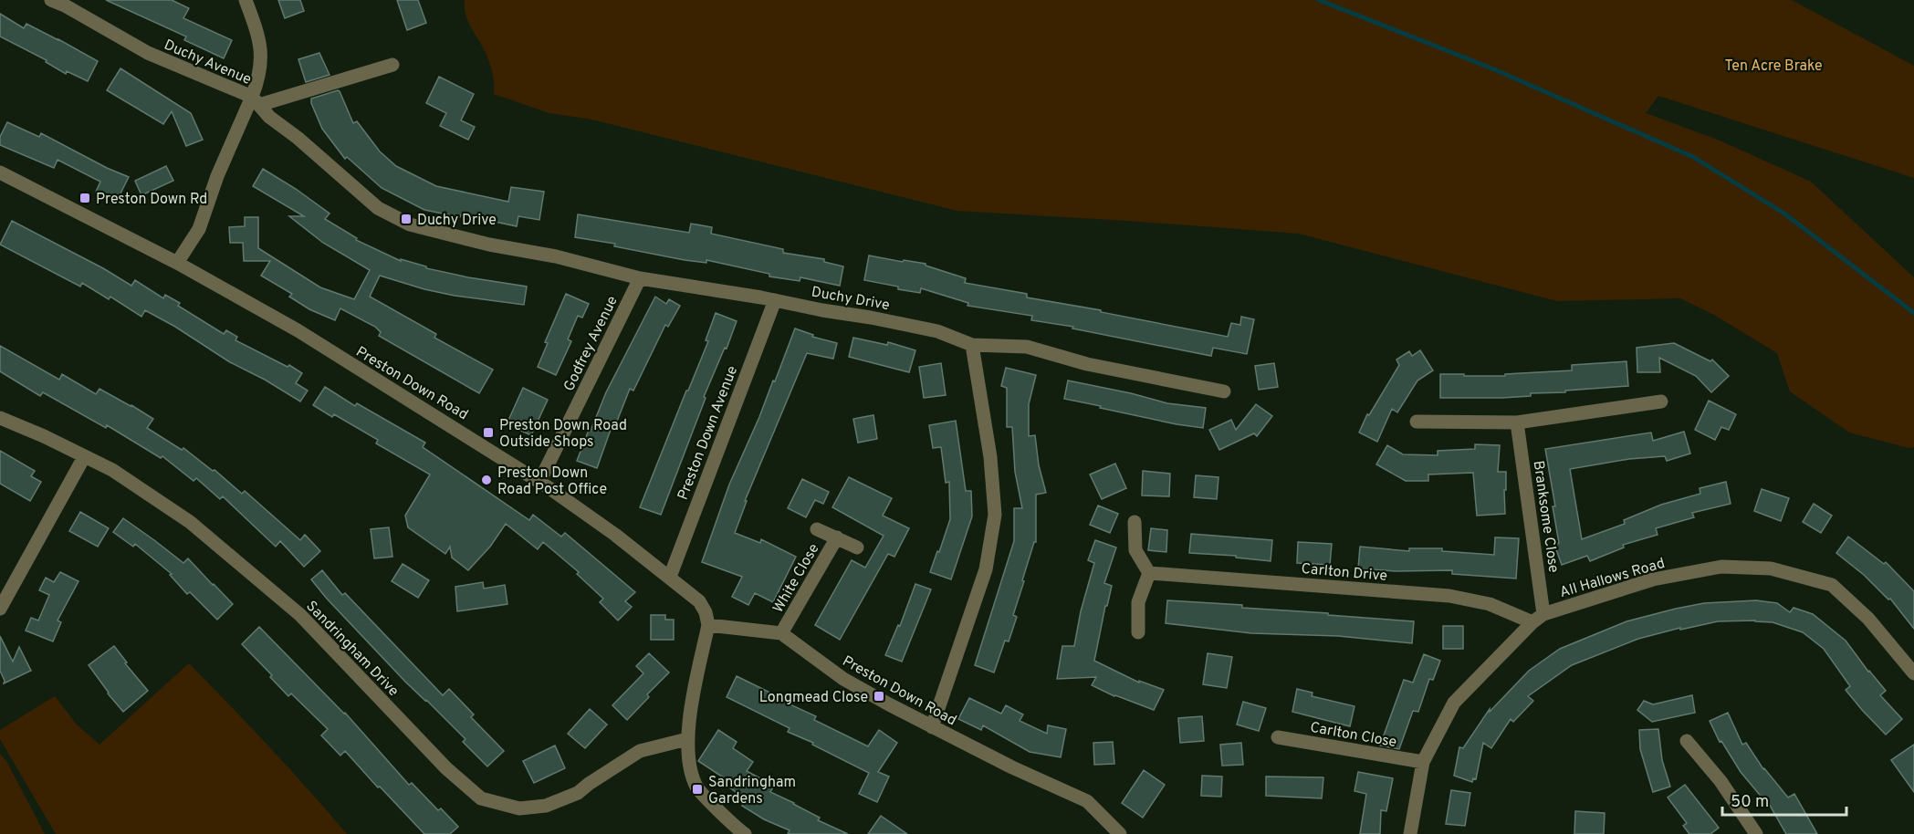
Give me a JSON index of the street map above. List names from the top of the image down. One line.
{"streets":{"street":["Duchy Avenue","Duchy Drive","Godfrey Avenue","Preston Down Road","Preston Down Avenue","Branksome Close","Carlton Drive","All Hallows Road","White Close","Sandringham Drive","Carlton Close"]},"crossings":[["Duchy Avenue","Duchy Drive"],["Duchy Avenue","Preston Down Road"],["Duchy Drive","Godfrey Avenue"],["Duchy Drive","Preston Down Avenue"],["Godfrey Avenue","Preston Down Road"],["Preston Down Road","Preston Down Avenue"],["Preston Down Road","White Close"],["Branksome Close","Carlton Drive"],["Branksome Close","All Hallows Road"],["Carlton Drive","All Hallows Road"],["All Hallows Road","Carlton Close"]],"parks":["Ten Acre Brake"],"places":{"transit":["Preston Down Rd","Duchy Drive","Preston Down Road Outside Shops","Longmead Close","Sandringham Gardens"],"other":["Preston Down Road Post Office"]},"scale_bar":"50 m"}
